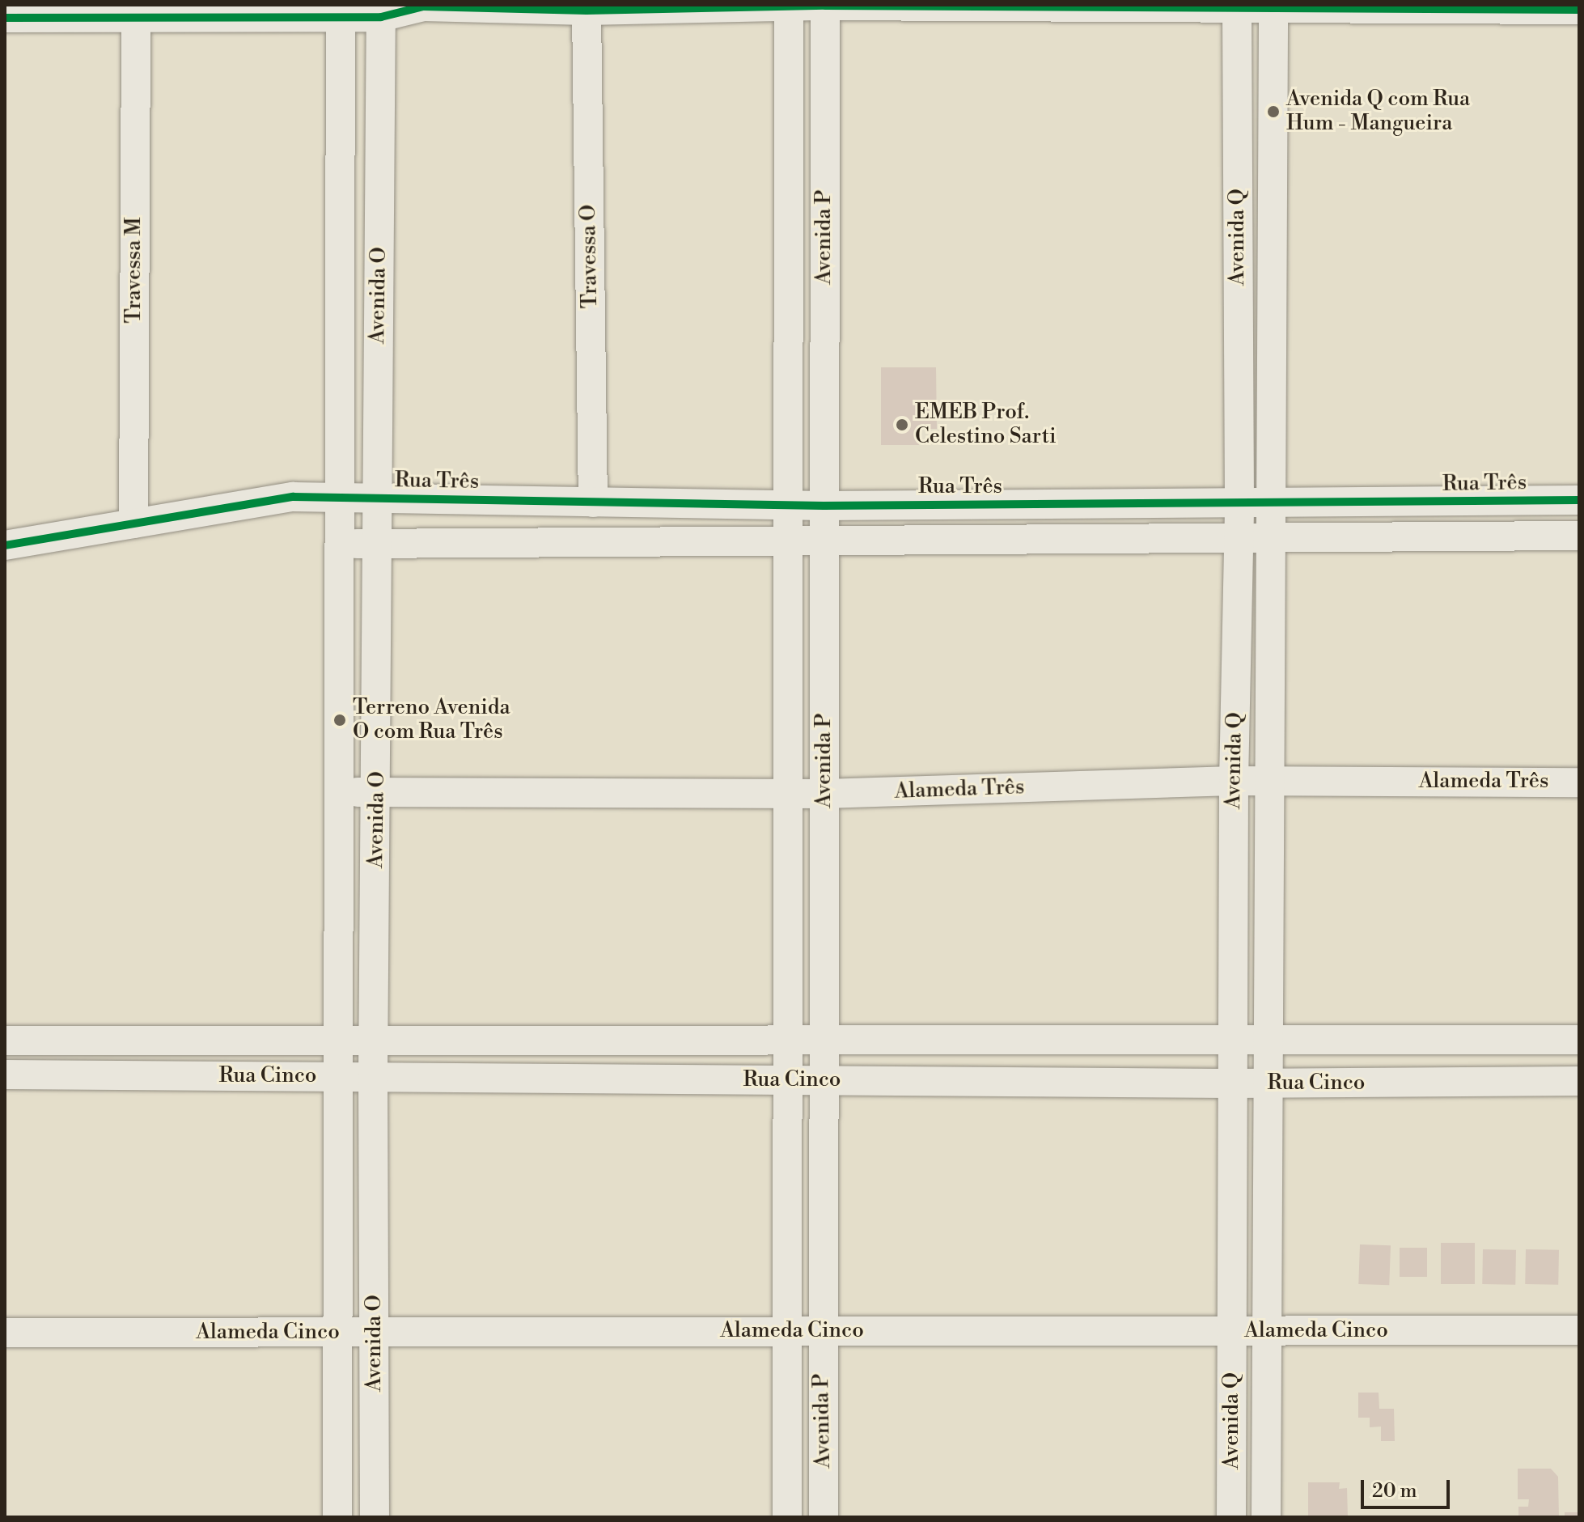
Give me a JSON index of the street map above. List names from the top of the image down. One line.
{"streets":{"street":["Avenida P","Avenida Q","Travessa O","Travessa M","Avenida O","Rua Três","Alameda Três","Rua Cinco","Alameda Cinco"]},"crossings":[["Avenida P","Rua Três"],["Avenida P","Alameda Três"],["Avenida P","Rua Cinco"],["Avenida P","Alameda Cinco"],["Avenida Q","Rua Três"],["Avenida Q","Alameda Três"],["Avenida Q","Rua Cinco"],["Avenida Q","Alameda Cinco"],["Travessa O","Rua Três"],["Travessa M","Rua Três"],["Avenida O","Rua Três"],["Avenida O","Alameda Três"],["Avenida O","Rua Cinco"],["Avenida O","Alameda Cinco"]],"places":["Avenida Q com Rua Hum - Mangueira","EMEB Prof. Celestino Sarti","Terreno Avenida O com Rua Três"],"scale_bar":"20 m"}
